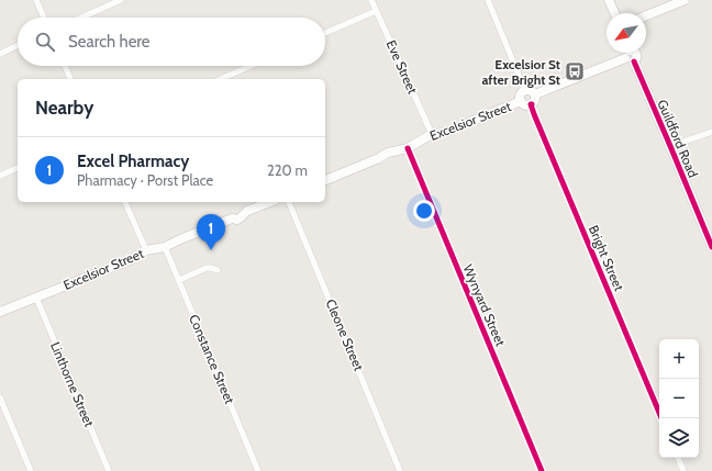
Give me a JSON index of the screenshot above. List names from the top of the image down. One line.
{"streets":{"street":["Eve Street","Excelsior Street","Guildford Road","Bright Street","Wynyard Street","Cleone Street","Constance Street","Linthorne Street"]},"crossings":[["Eve Street","Excelsior Street"],["Excelsior Street","Bright Street"],["Excelsior Street","Wynyard Street"],["Excelsior Street","Constance Street"],["Excelsior Street","Linthorne Street"]],"places":{"bus stop":["Excelsior St after Bright St"]},"north":"bottom left","page":{"search":"Search here","heading":"Nearby","list":[{"mark":"1","name":"Excel Pharmacy","note":"Pharmacy · Porst Place","value":"220 m"}],"pins":"1","map_buttons":["+","−"]}}
